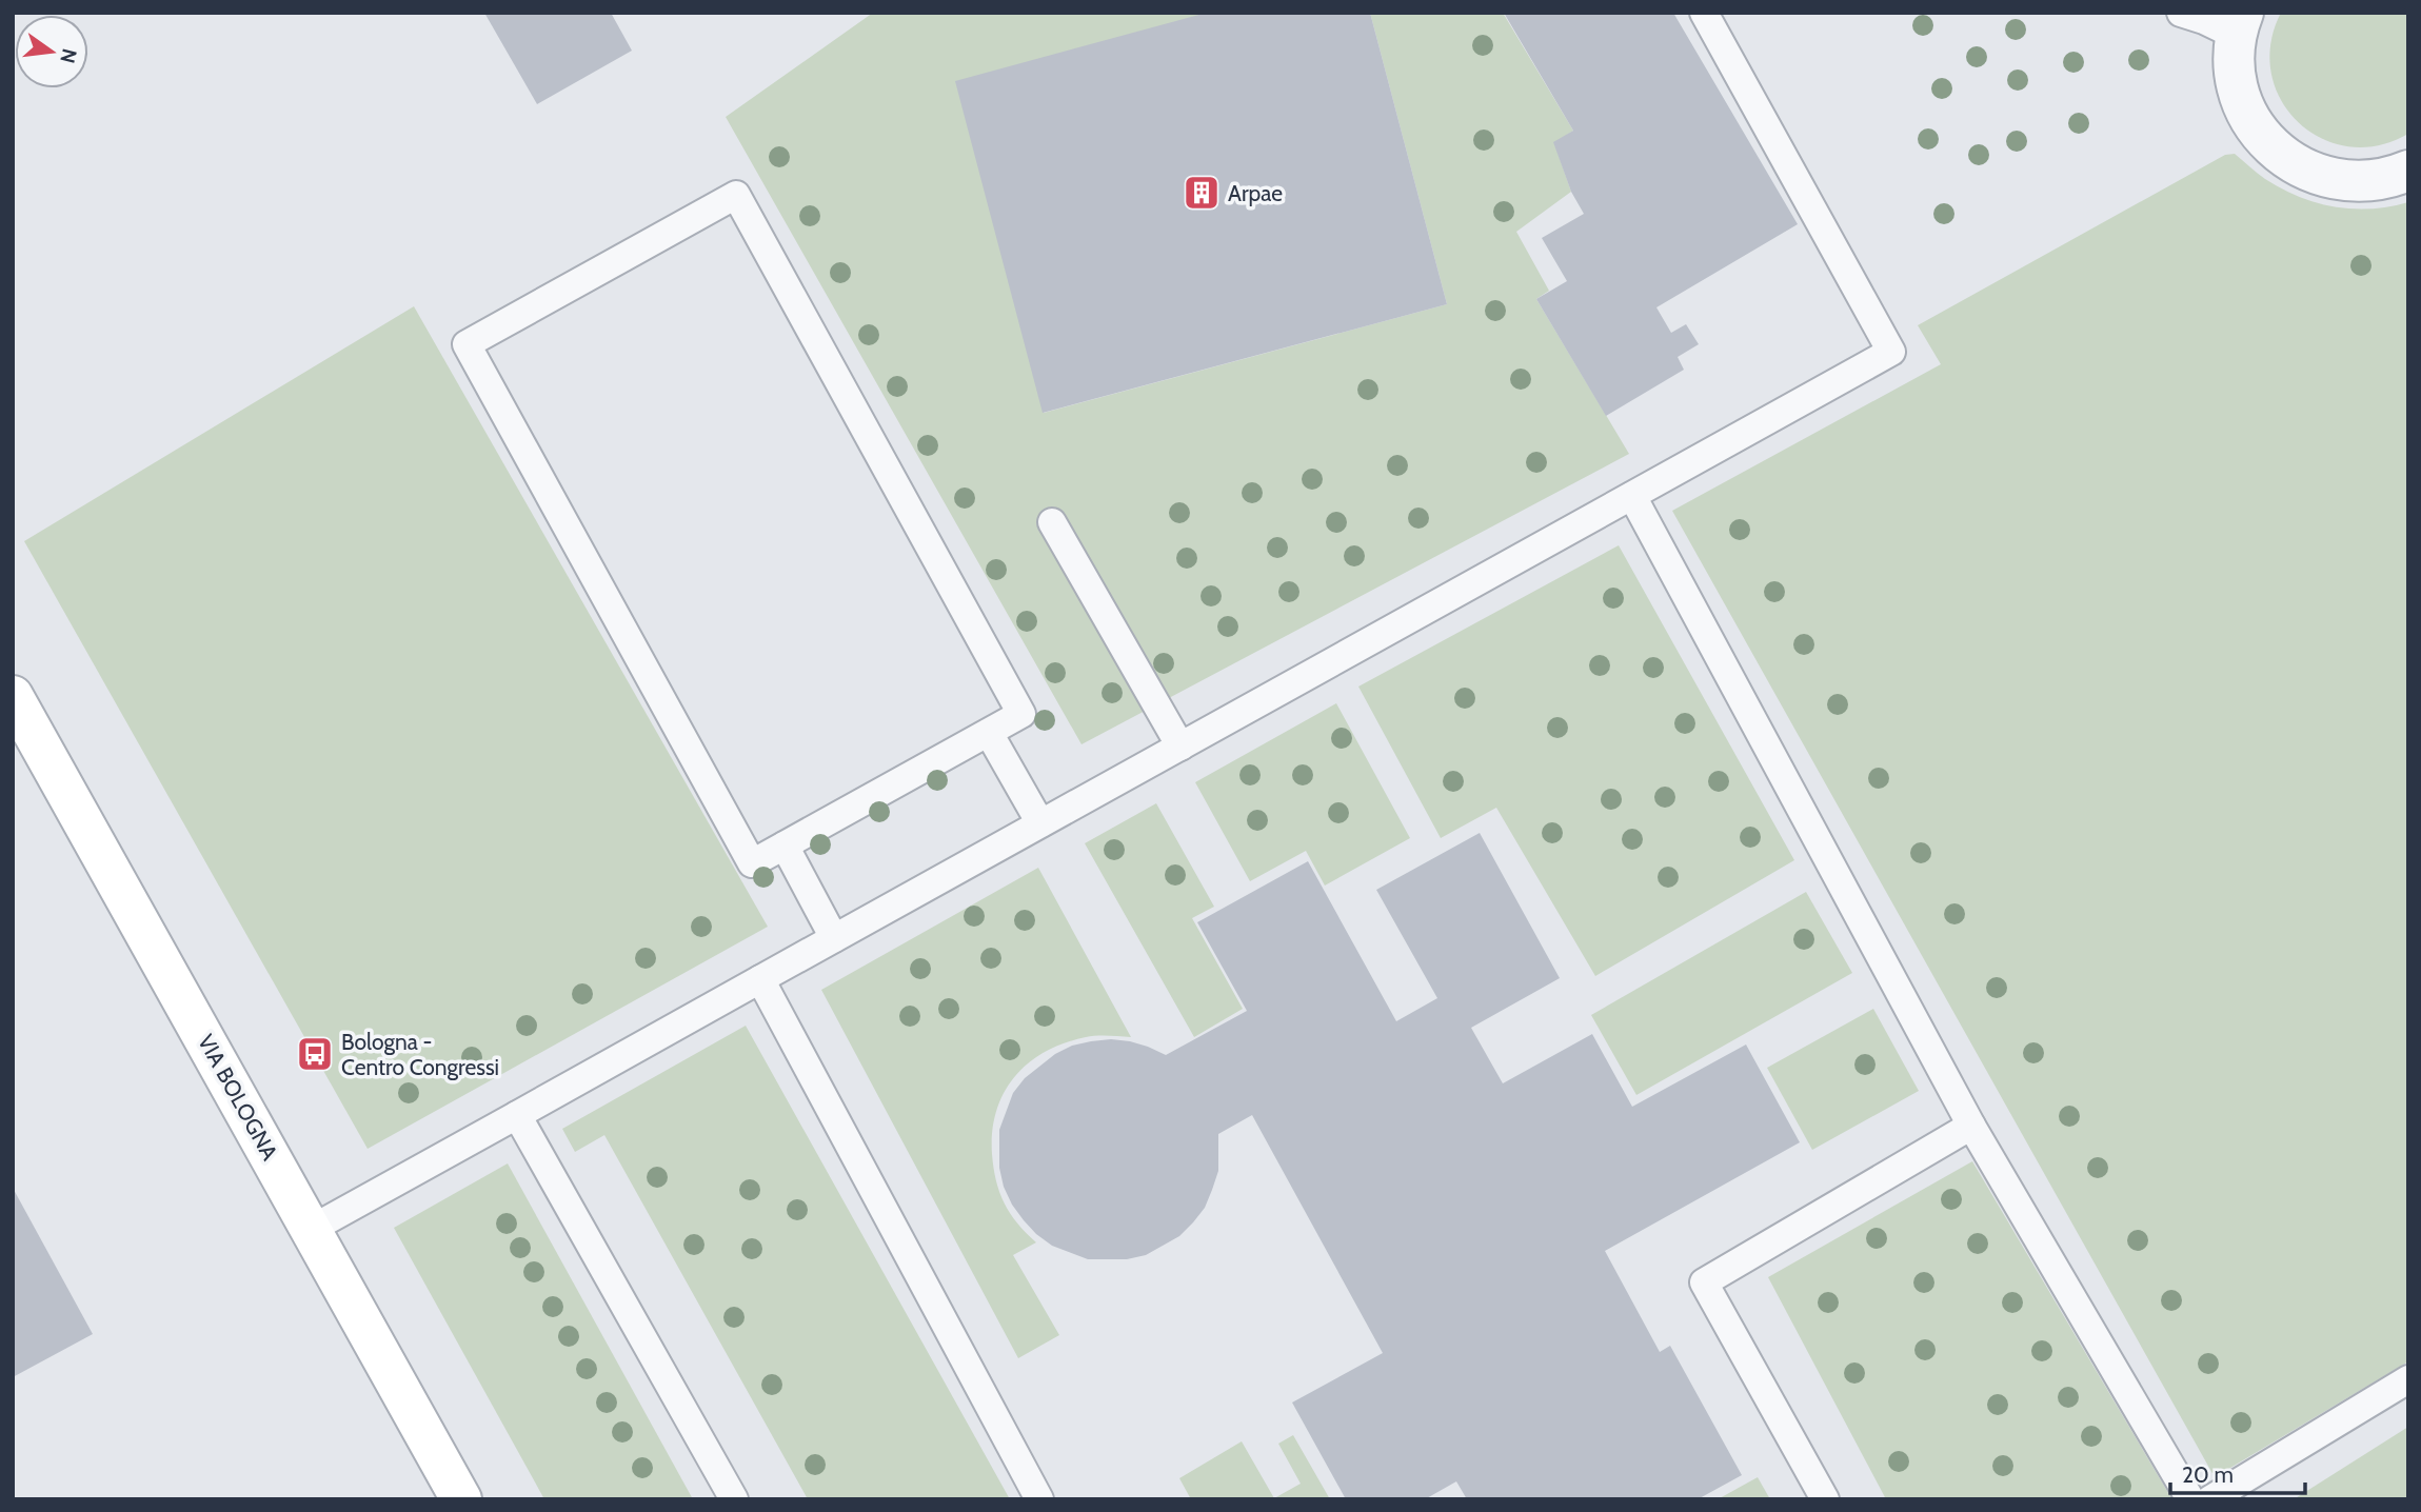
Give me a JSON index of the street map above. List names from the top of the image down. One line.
{"streets":{"main road":["VIA BOLOGNA"]},"places":{"building":["Arpae"],"bus stop":["Bologna - Centro Congressi"]},"scale_bar":"20 m","north":"right"}
